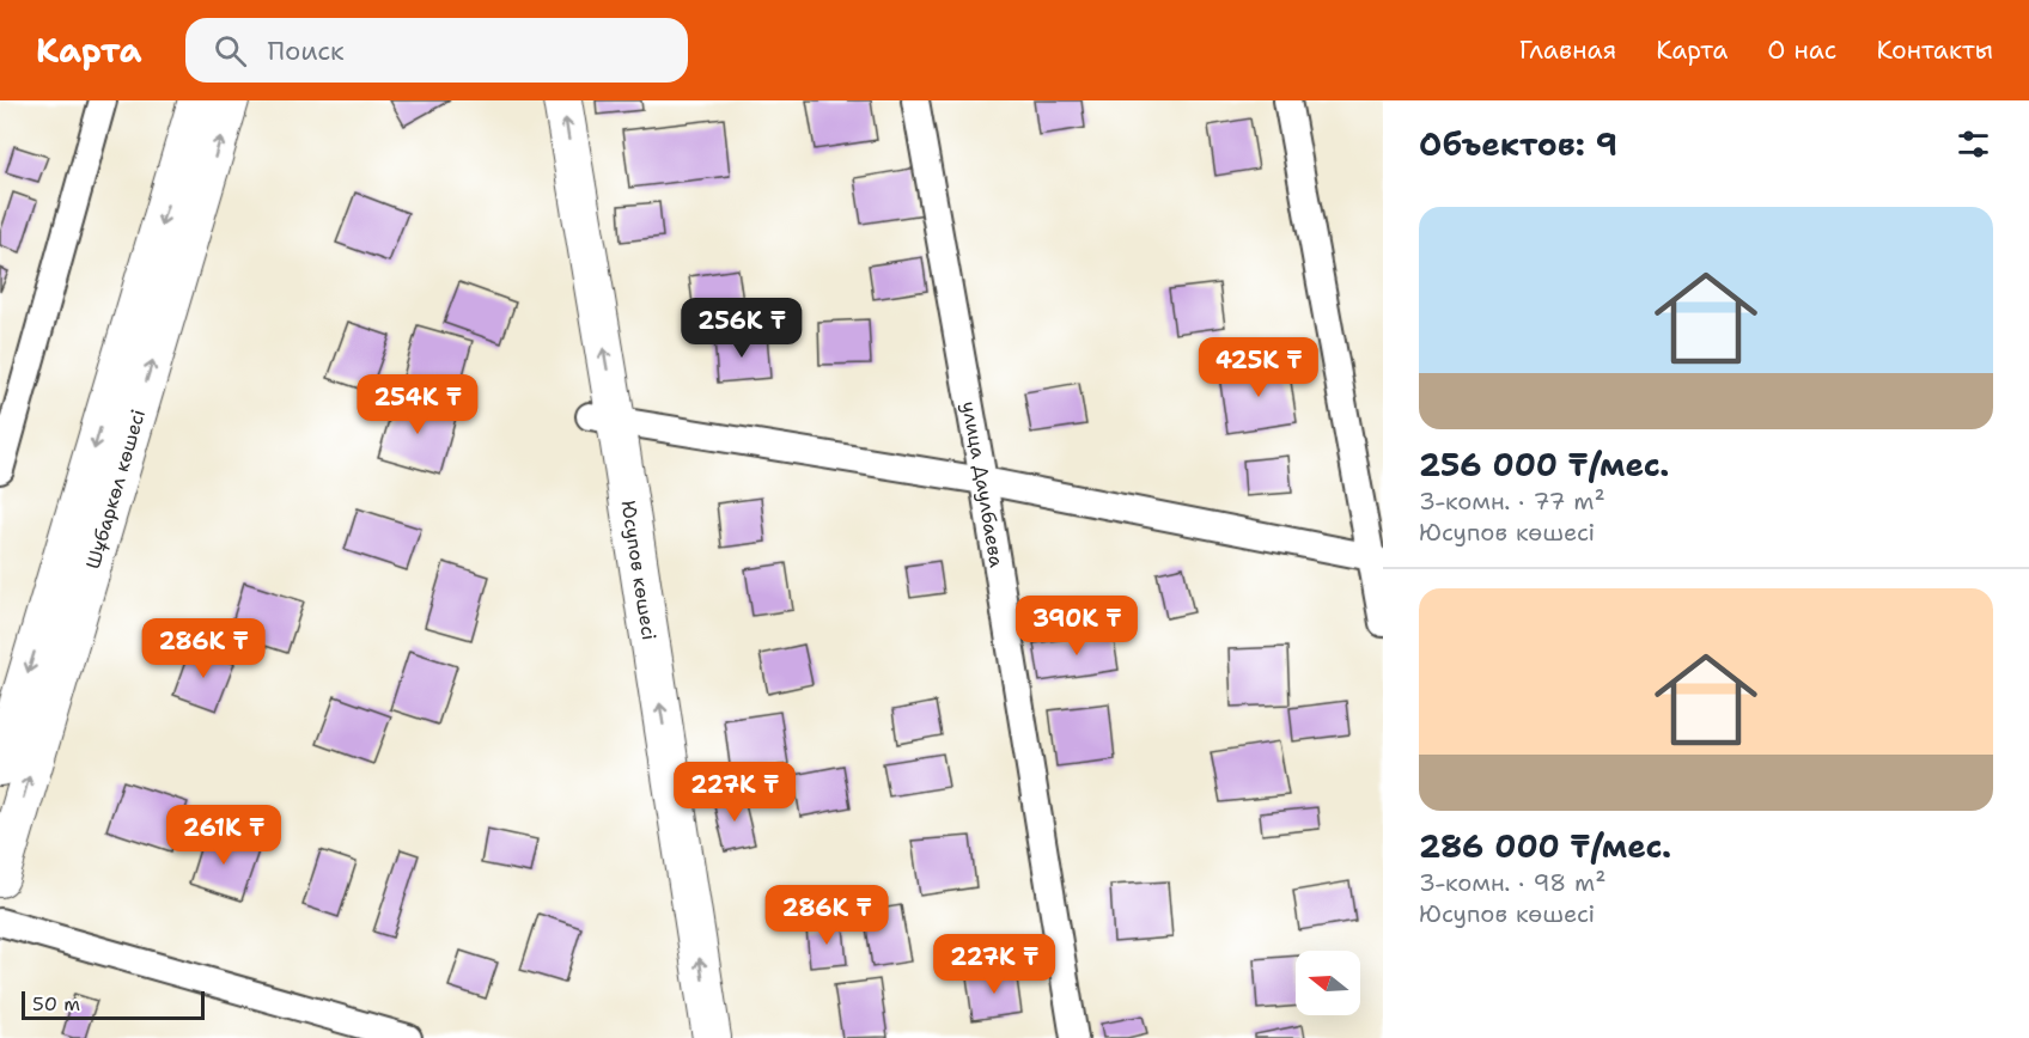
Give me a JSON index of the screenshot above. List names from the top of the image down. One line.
{"streets":{"street":["улица Даулбаева","Шұбаркөл көшесі","Юсупов көшесі"]},"scale_bar":"50 m","north":"left","page":{"header":"Карта","search":"Поиск","nav":["Главная","Карта","О нас","Контакты"],"heading":"Объектов: 9","list":[{"name":"256 000 ₸/мес.","note":"3-комн. · 77 m² · Юсупов көшесі"},{"name":"286 000 ₸/мес.","note":"3-комн. · 98 m² · Юсупов көшесі"}],"price":["256K ₸","425K ₸","254K ₸","390K ₸","286K ₸","227K ₸","261K ₸","286K ₸","227K ₸"],"scale":"50 m"}}
